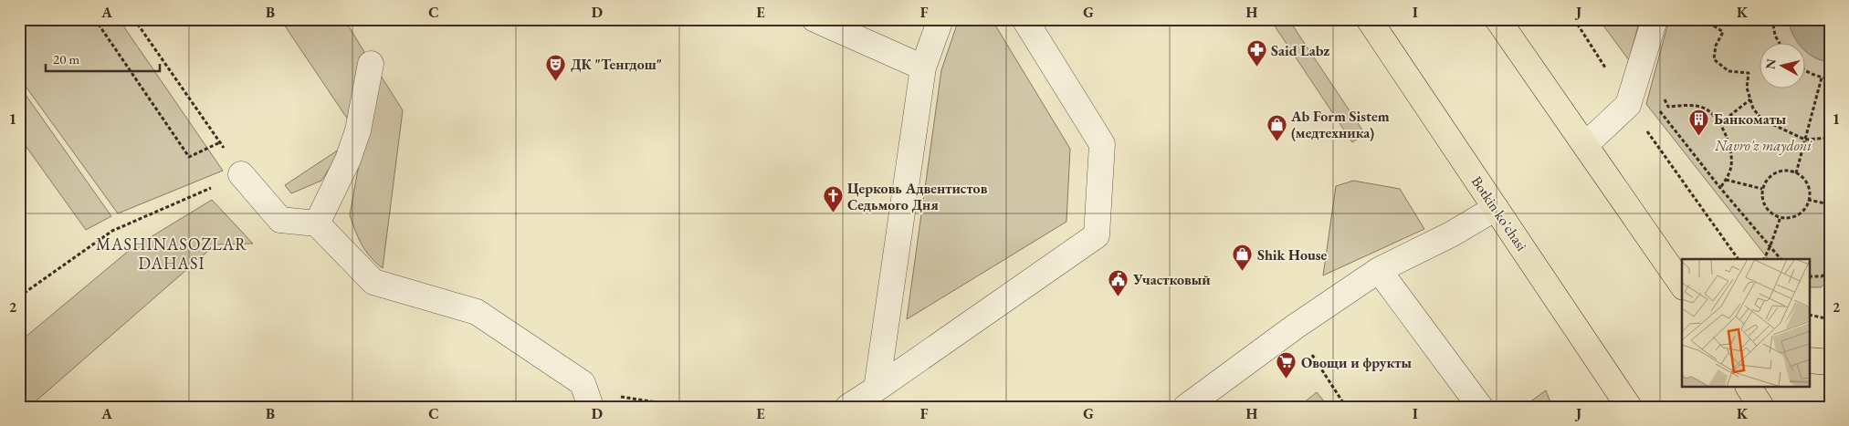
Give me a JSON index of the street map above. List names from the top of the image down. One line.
{"streets":{"main road":["Botkin ko'chasi"]},"districts":["MASHINASOZLAR DAHASI"],"parks":["Navro'z maydoni"],"places":{"pharmacy":["Said Labz"],"theatre":["ДК \"Тенгдош\""],"building":["Банкоматы"],"shop":["Ab Form Sistem (медтехника)","Shik House"],"church":["Церковь Адвентистов Седьмого Дня"],"public building":["Участковый"],"supermarket":["Овощи и фрукты"]},"scale_bar":"20 m","north":"left","grid":{"columns":["A","B","C","D","E","F","G","H","I","J","K"],"rows":["1","2"]}}
